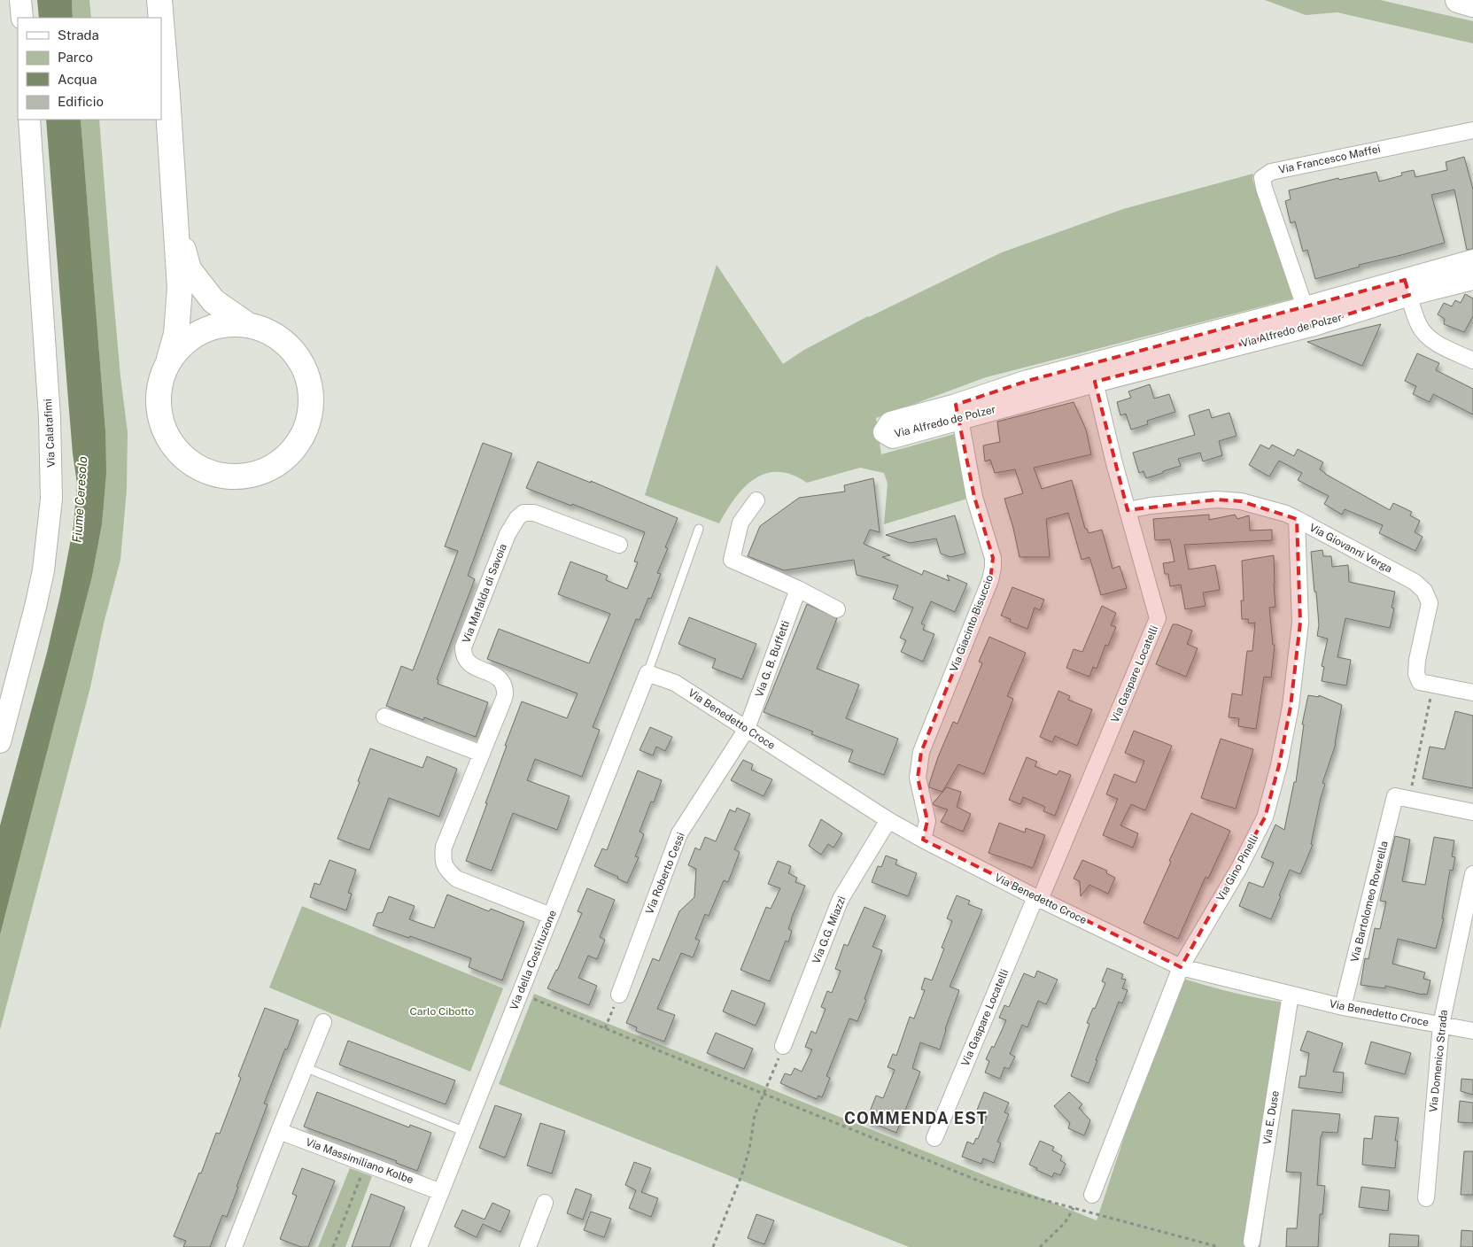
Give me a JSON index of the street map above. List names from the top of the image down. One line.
{"streets":{"main road":["Via Alfredo de Polzer","Via Calatafimi"],"street":["Via Francesco Maffei","Via Giovanni Verga","Via Mafalda di Savoia","Via Giacinto Bisuccio","Via G. B. Buffetti","Via Gaspare Locatelli","Via Benedetto Croce","Via Gino Pinelli","Via Roberto Cessi","Via Bartolomeo Roverella","Via G.G. Miazzi","Via della Costituzione","Via Domenico Strada","Via E. Duse","Via Massimiliano Kolbe"]},"crossings":[["Via Francesco Maffei","Via Alfredo de Polzer"],["Via Alfredo de Polzer","Via Giacinto Bisuccio"],["Via Alfredo de Polzer","Via Gaspare Locatelli"],["Via Giovanni Verga","Via Gaspare Locatelli"],["Via Giovanni Verga","Via Gino Pinelli"],["Via Mafalda di Savoia","Via della Costituzione"],["Via Giacinto Bisuccio","Via Benedetto Croce"],["Via G. B. Buffetti","Via Benedetto Croce"],["Via G. B. Buffetti","Via Roberto Cessi"],["Via Gaspare Locatelli","Via Benedetto Croce"],["Via Benedetto Croce","Via Gino Pinelli"],["Via Benedetto Croce","Via Roberto Cessi"],["Via Benedetto Croce","Via Bartolomeo Roverella"],["Via Benedetto Croce","Via G.G. Miazzi"],["Via Benedetto Croce","Via della Costituzione"],["Via Benedetto Croce","Via Domenico Strada"],["Via Benedetto Croce","Via E. Duse"],["Via della Costituzione","Via Massimiliano Kolbe"]],"districts":["COMMENDA EST"],"water":["Fiume Ceresolo"],"parks":["Carlo Cibotto"],"legend":["Strada","Parco","Acqua","Edificio"]}
